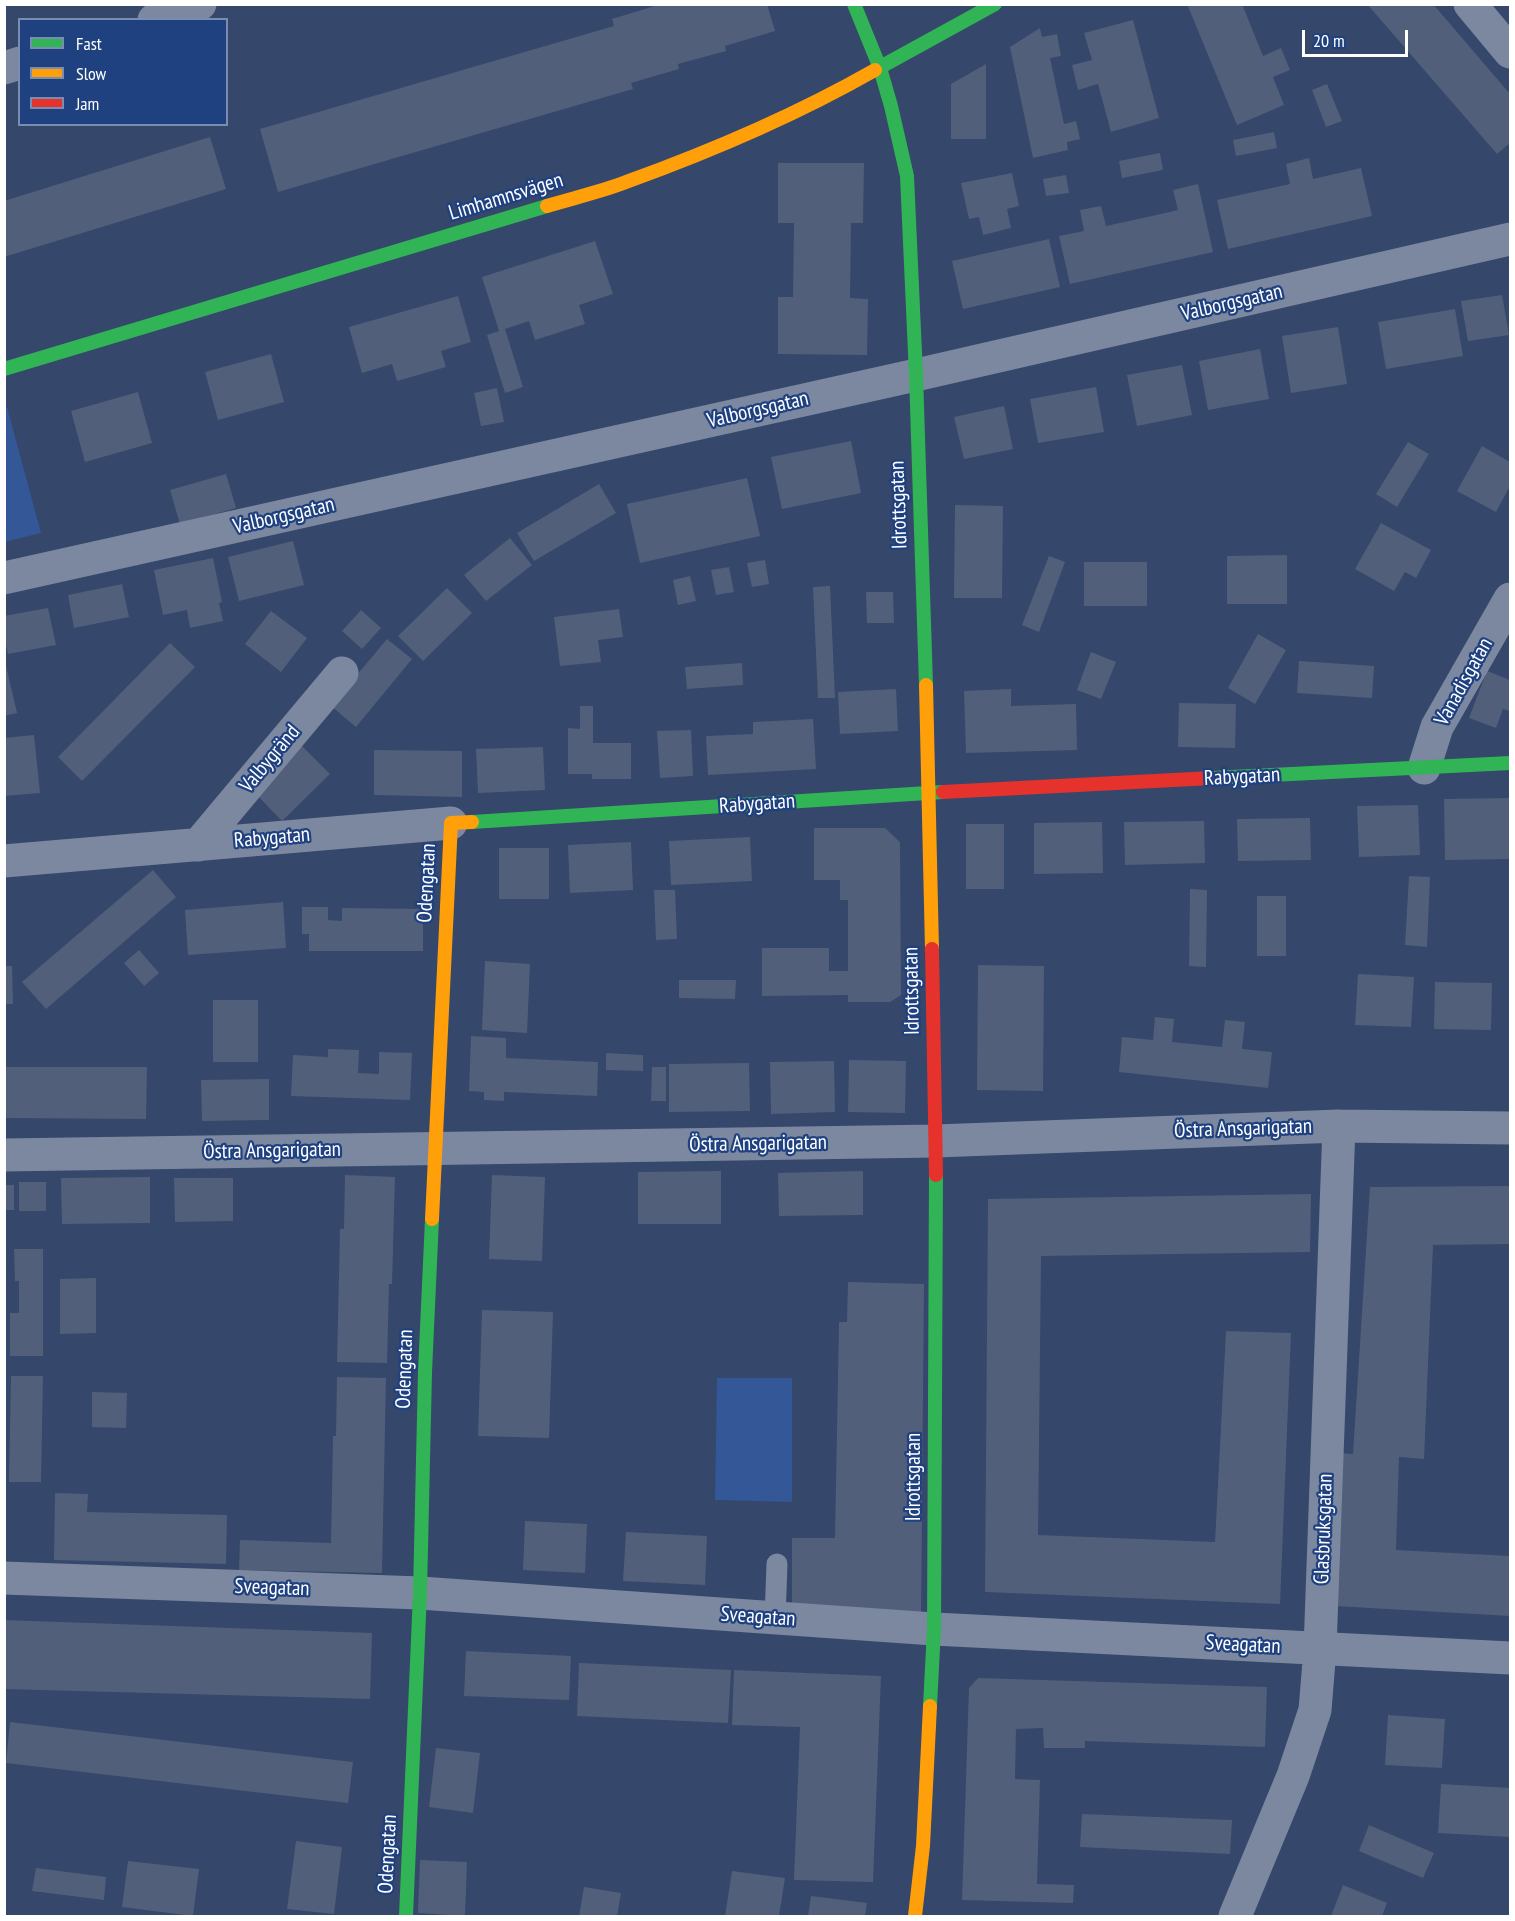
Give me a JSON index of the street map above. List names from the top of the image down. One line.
{"streets":{"street":["Limhamnsvägen","Valborgsgatan","Idrottsgatan","Vanadisgatan","Valbygränd","Rabygatan","Odengatan","Östra Ansgarigatan","Glasbruksgatan","Sveagatan"]},"crossings":[["Limhamnsvägen","Idrottsgatan"],["Valborgsgatan","Idrottsgatan"],["Idrottsgatan","Rabygatan"],["Idrottsgatan","Östra Ansgarigatan"],["Idrottsgatan","Sveagatan"],["Vanadisgatan","Rabygatan"],["Valbygränd","Rabygatan"],["Rabygatan","Odengatan"],["Odengatan","Östra Ansgarigatan"],["Odengatan","Sveagatan"],["Östra Ansgarigatan","Glasbruksgatan"],["Glasbruksgatan","Sveagatan"]],"legend":["Fast","Slow","Jam"],"scale_bar":"20 m"}
